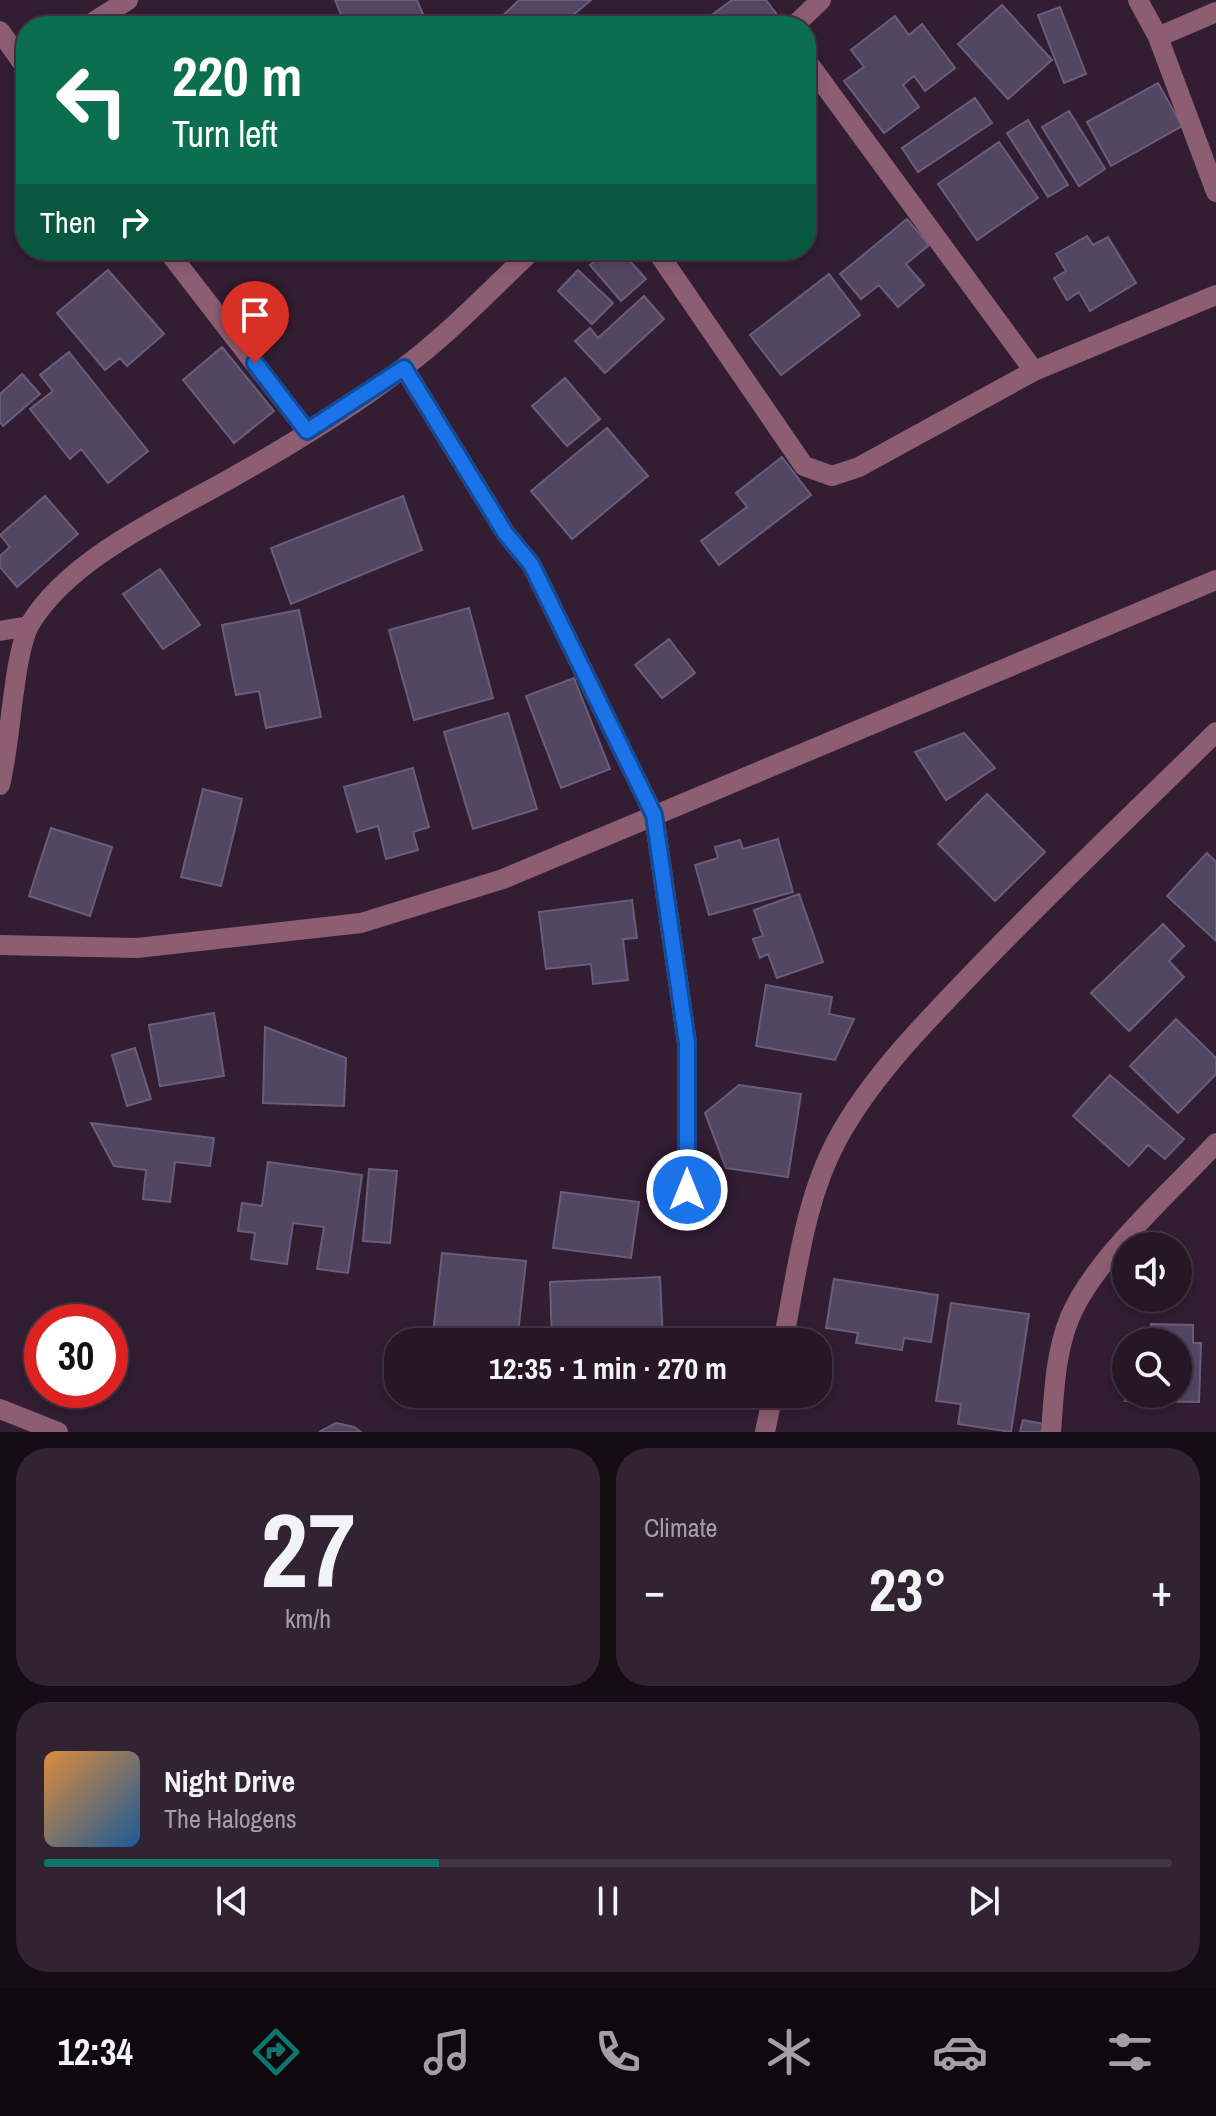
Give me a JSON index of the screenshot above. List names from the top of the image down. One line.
{"page":{"turn":["220 m","Turn left"],"then":"Then","limit":"30","trip":"12:35 · 1 min · 270 m","tile":[["27","km/h"],"Climate"],"heat":["−","23°","+"],"song":["Night Drive","The Halogens"],"tabs":"12:34"}}
